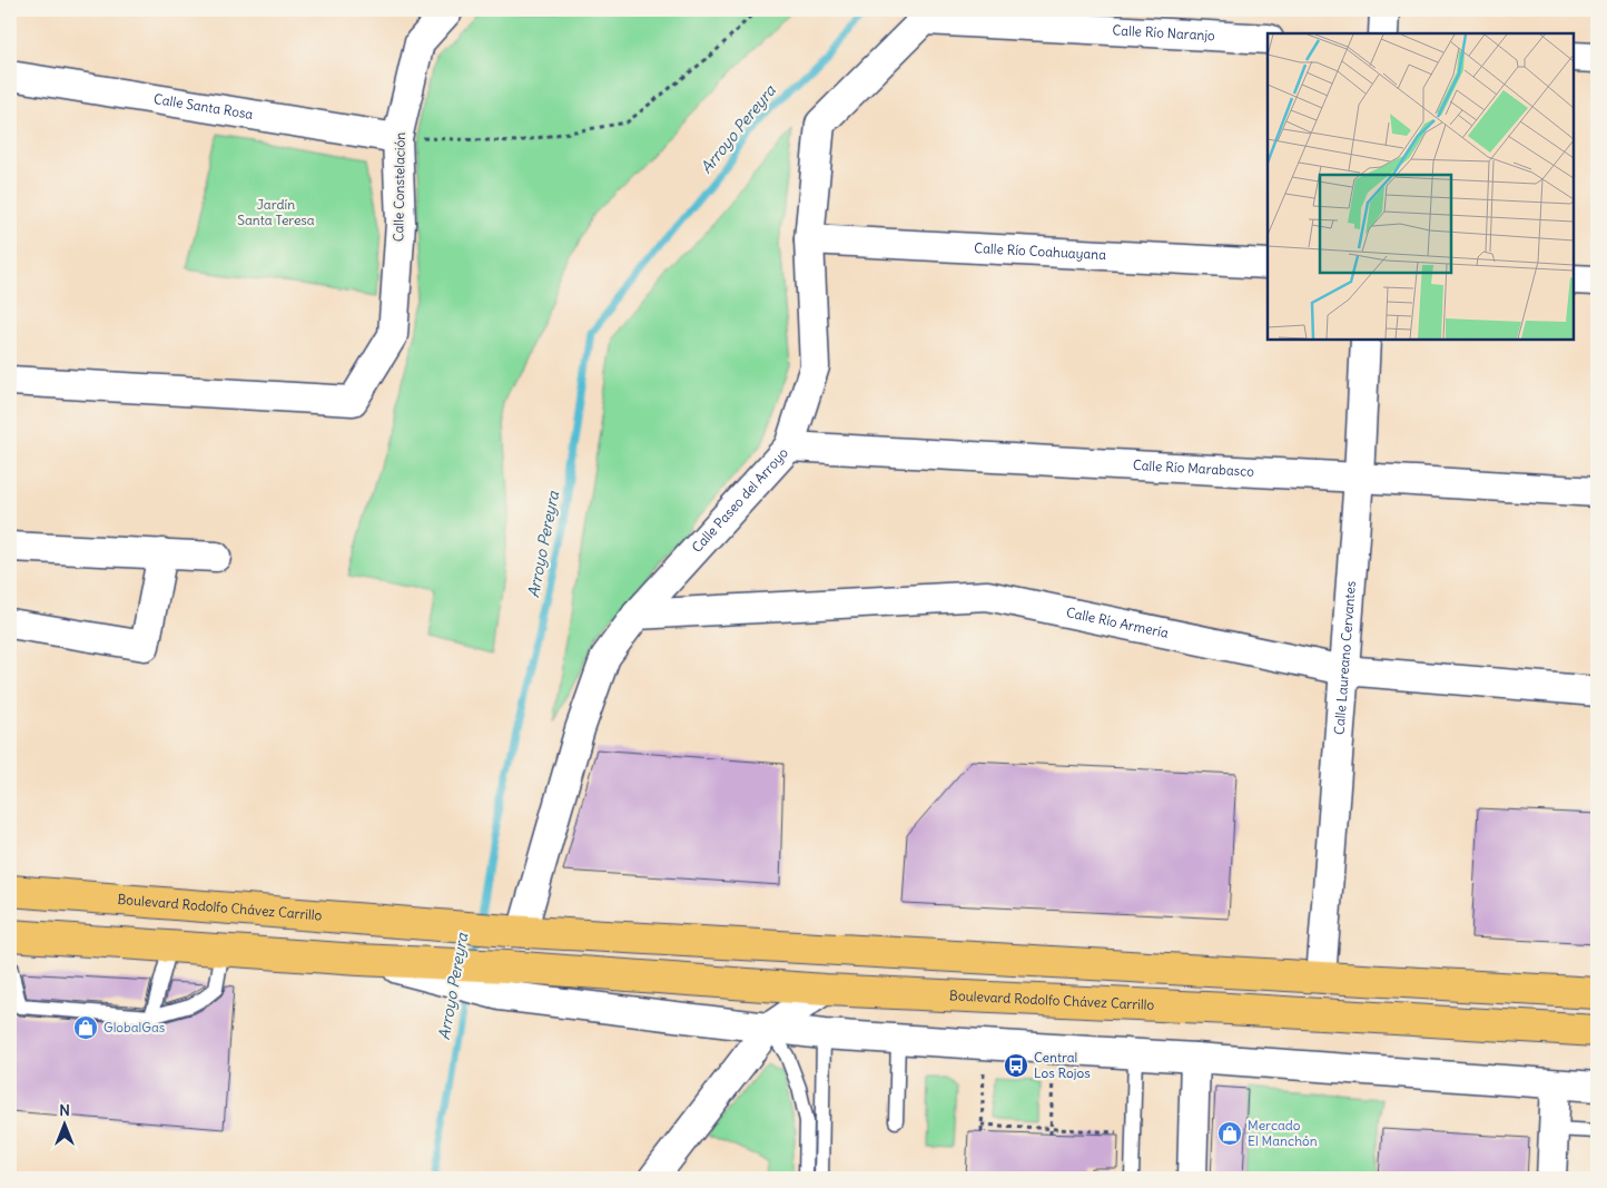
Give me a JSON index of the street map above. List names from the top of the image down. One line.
{"streets":{"main road":["Boulevard Rodolfo Chávez Carrillo"],"street":["Calle Río Naranjo","Calle Santa Rosa","Calle Constelación","Calle Río Coahuayana","Calle Río Marabasco","Calle Paseo del Arroyo","Calle Río Armería","Calle Laureano Cervantes"]},"crossings":[["Calle Río Naranjo","Calle Paseo del Arroyo"],["Calle Santa Rosa","Calle Constelación"],["Calle Río Coahuayana","Calle Paseo del Arroyo"],["Calle Río Marabasco","Calle Paseo del Arroyo"],["Calle Río Marabasco","Calle Laureano Cervantes"],["Calle Paseo del Arroyo","Calle Río Armería"],["Calle Paseo del Arroyo","Boulevard Rodolfo Chávez Carrillo"],["Calle Río Armería","Calle Laureano Cervantes"]],"water":["Arroyo Pereyra"],"parks":["Jardín Santa Teresa"],"places":{"shop":["GlobalGas","Mercado El Manchón"],"bus stop":["Central Los Rojos"]},"north":"top"}
